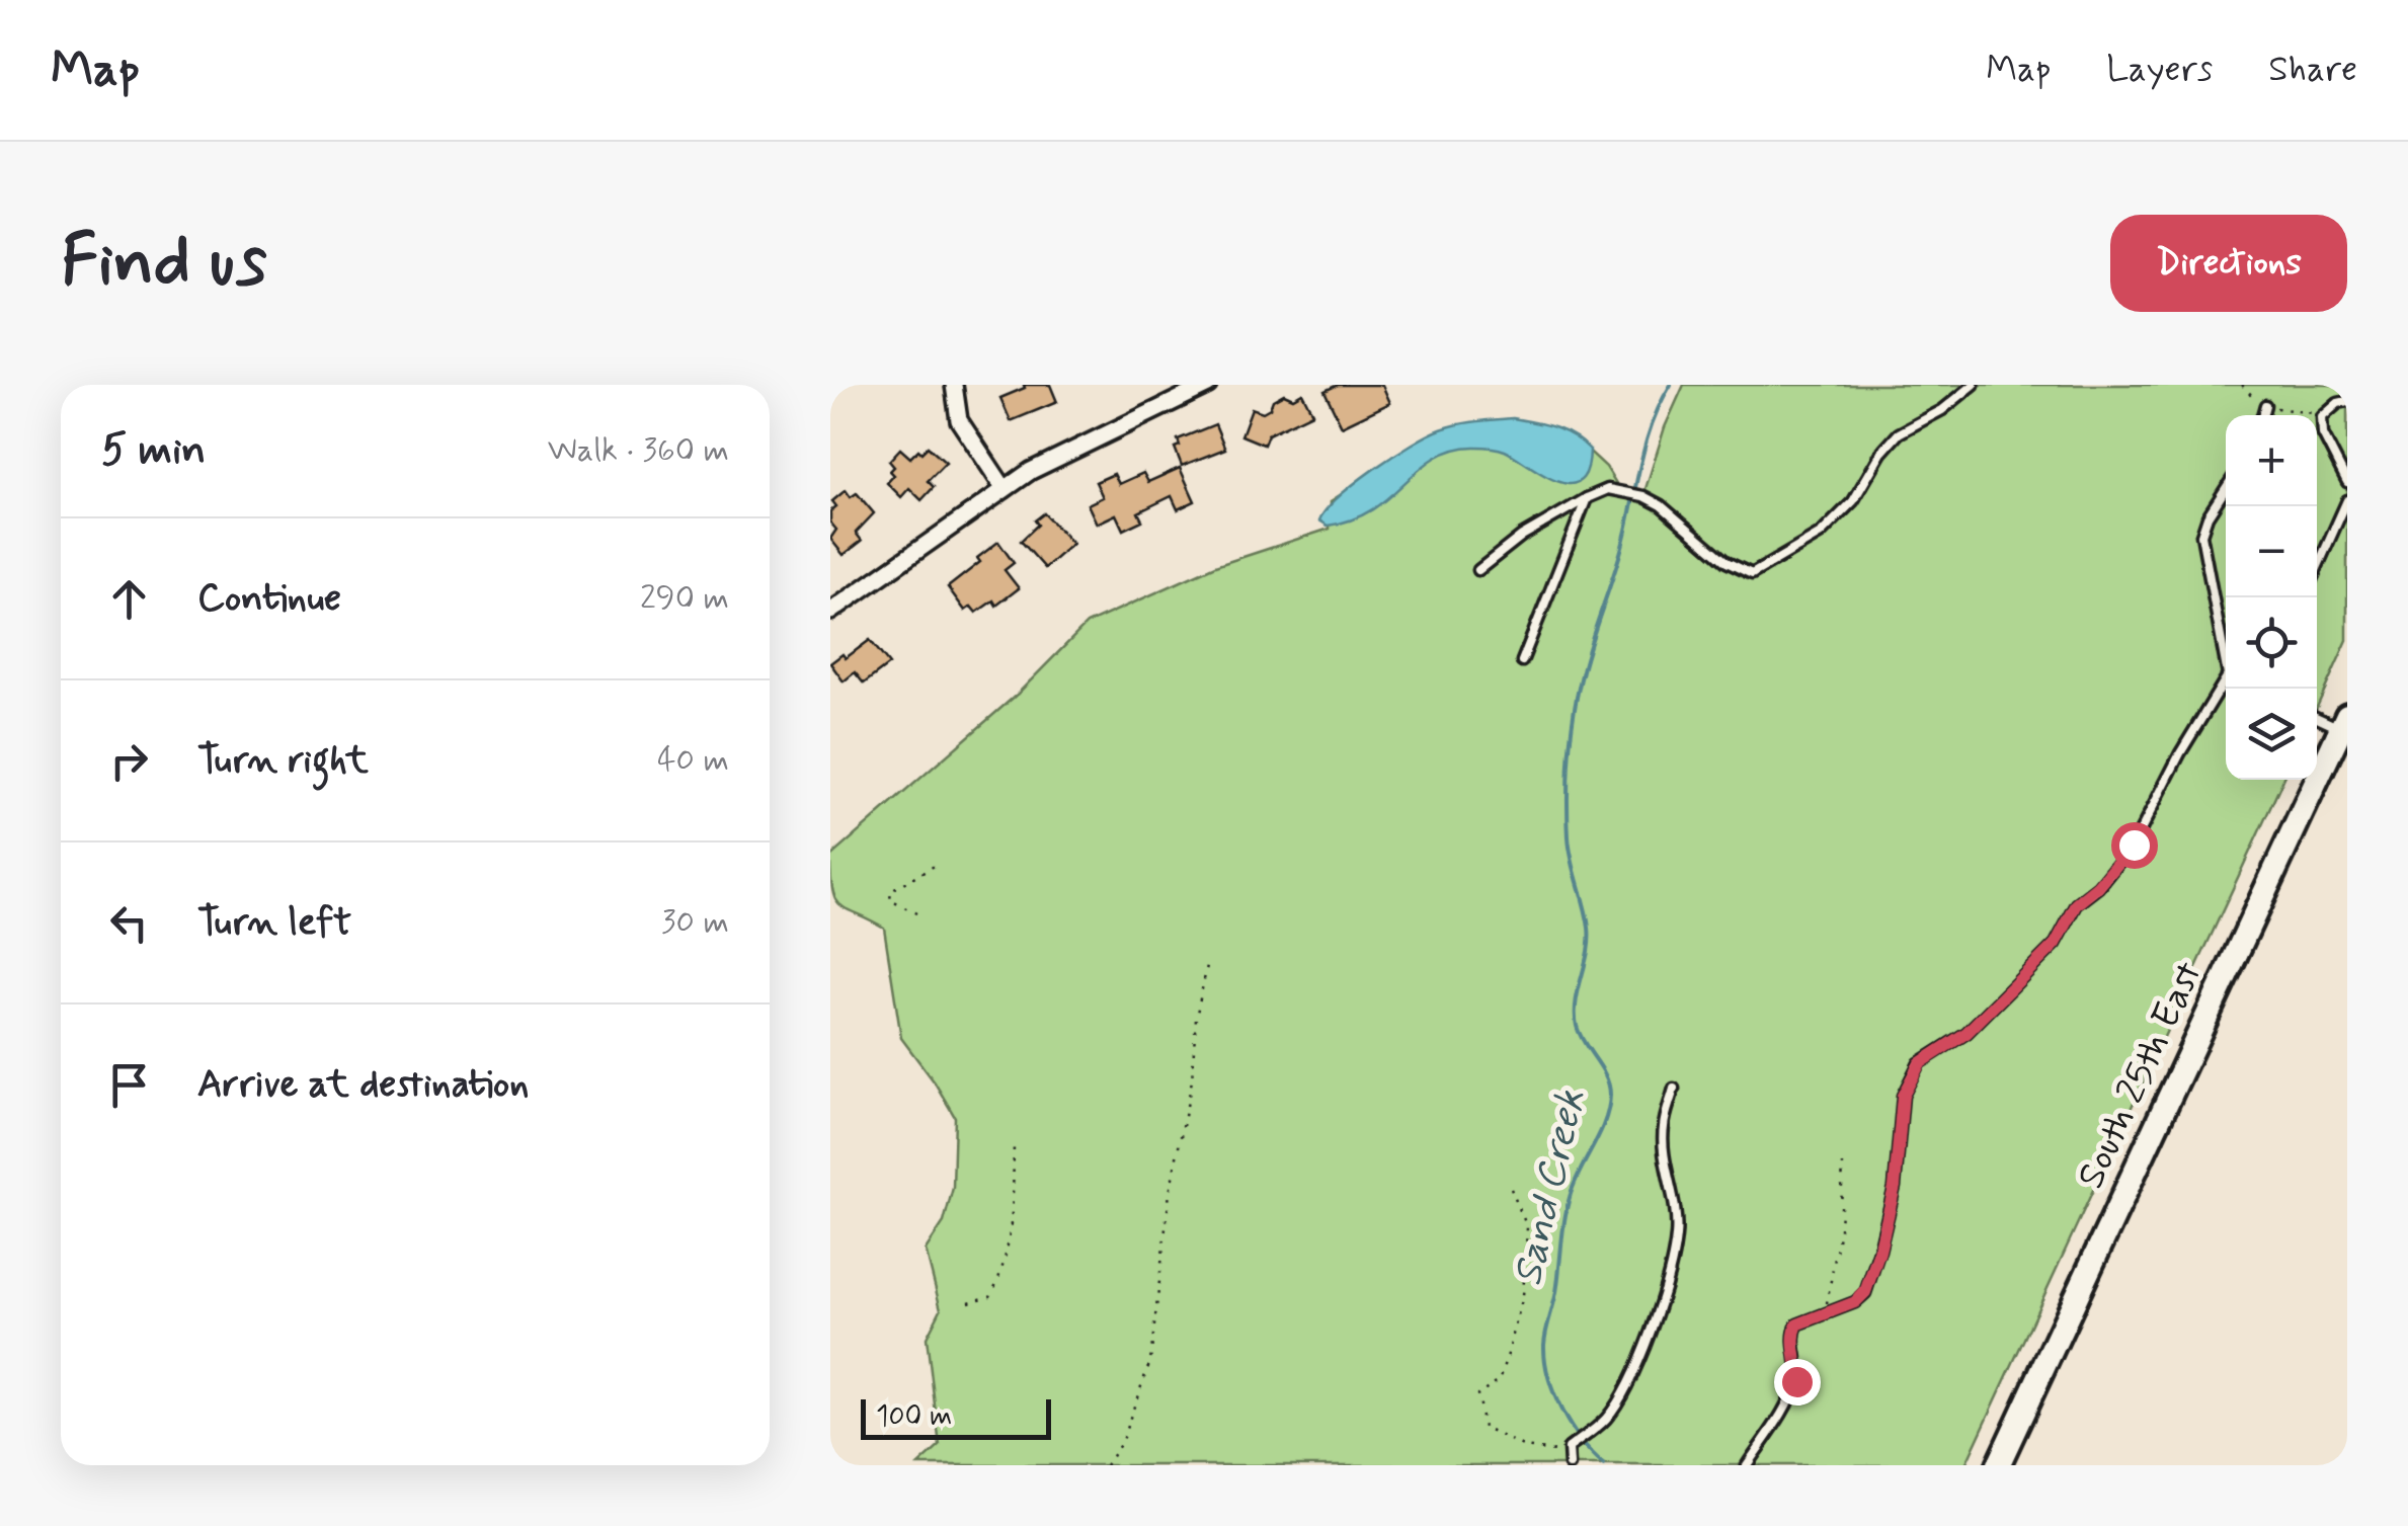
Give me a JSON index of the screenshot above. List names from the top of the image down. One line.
{"streets":{"main road":["South 25th East"]},"water":["Sand Creek"],"scale_bar":"100 m","page":{"header":"Map","nav":["Map","Layers","Share"],"buttons":"Directions","title":"Find us","heading":["5 min","Walk · 360 m"],"map_buttons":["+","−"],"list":[["Continue","290 m"],["Turn right","40 m"],["Turn left","30 m"],"Arrive at destination"],"scale":"100 m"}}
